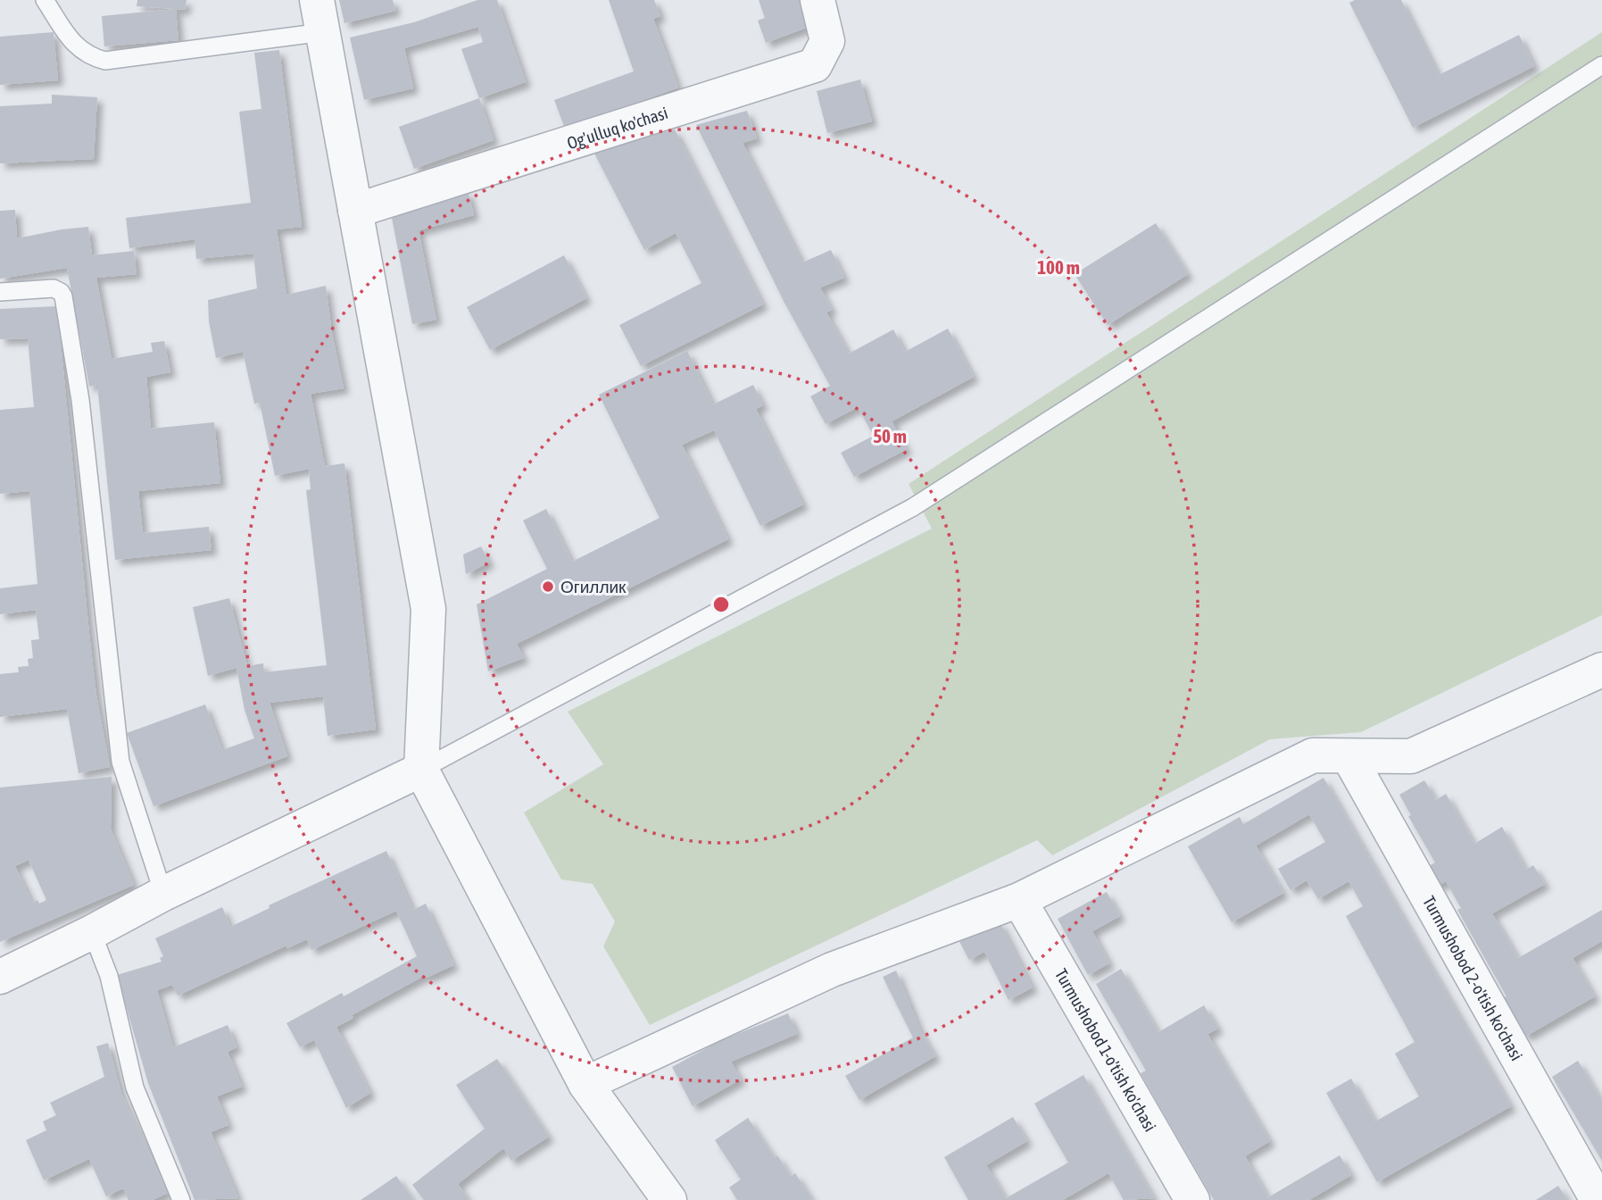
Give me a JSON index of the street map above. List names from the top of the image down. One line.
{"streets":{"street":["Og'ulluq ko'chasi","Turmushobod 2-o'tish ko'chasi","Turmushobod 1-o'tish ko'chasi"]},"places":["Огиллик"],"rings":["100 m","50 m"]}
